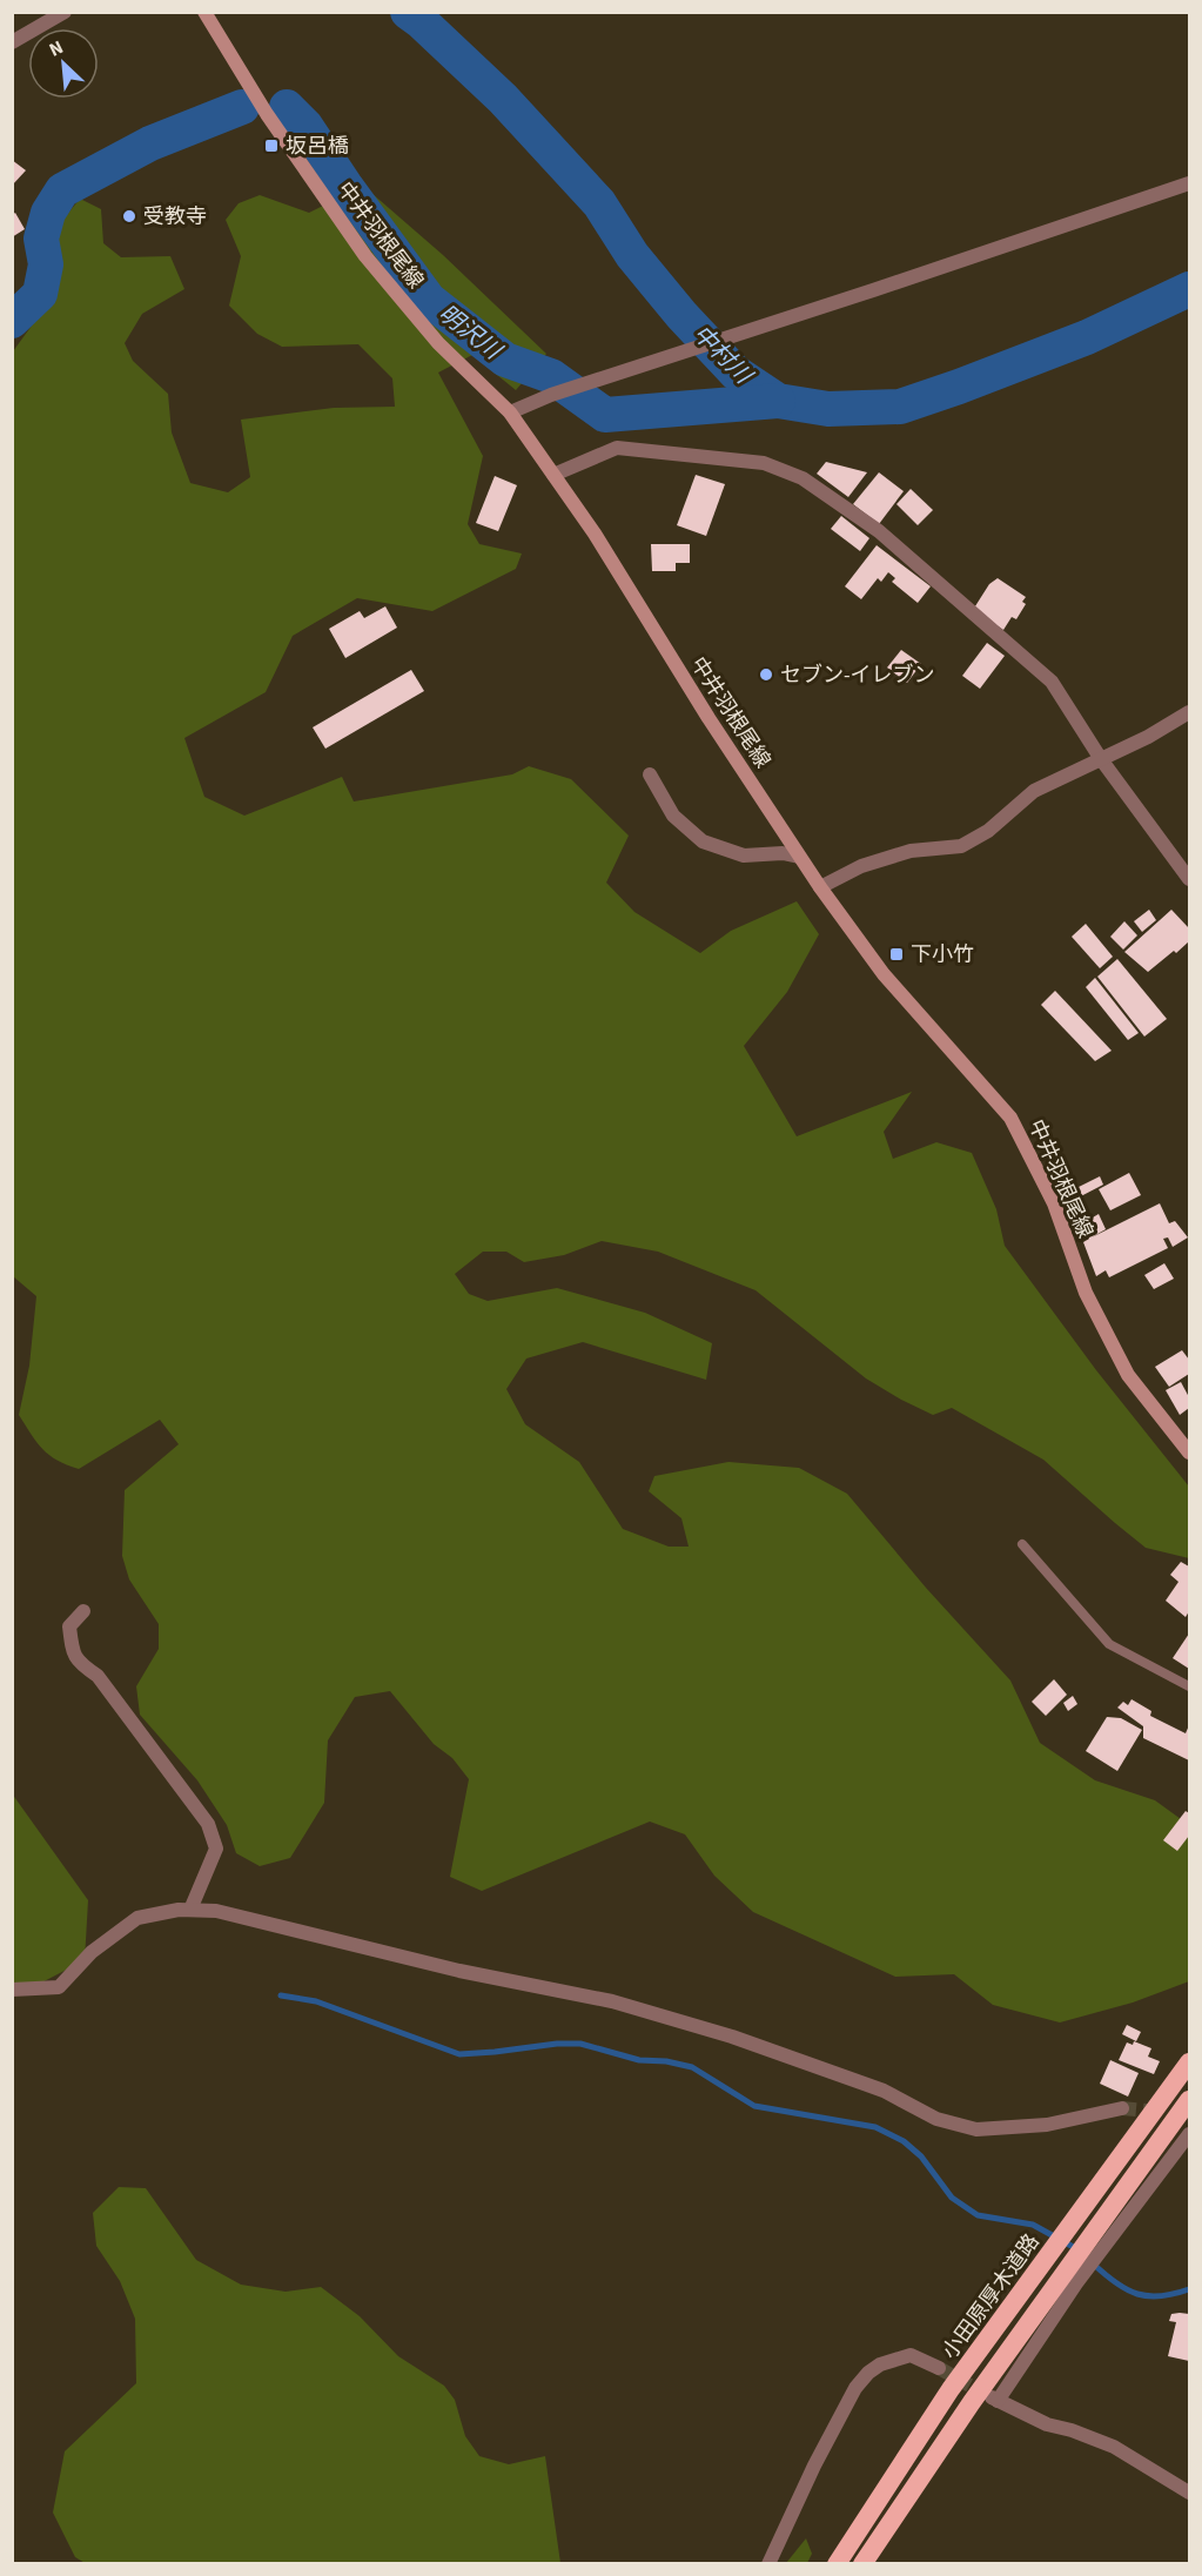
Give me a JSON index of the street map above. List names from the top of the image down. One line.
{"streets":{"highway":["小田原厚木道路"],"main road":["中井羽根尾線"]},"water":["明沢川","中村川"],"places":{"transit":["坂呂橋","下小竹"],"other":["受教寺","セブン-イレブン"]},"north":"top left"}
